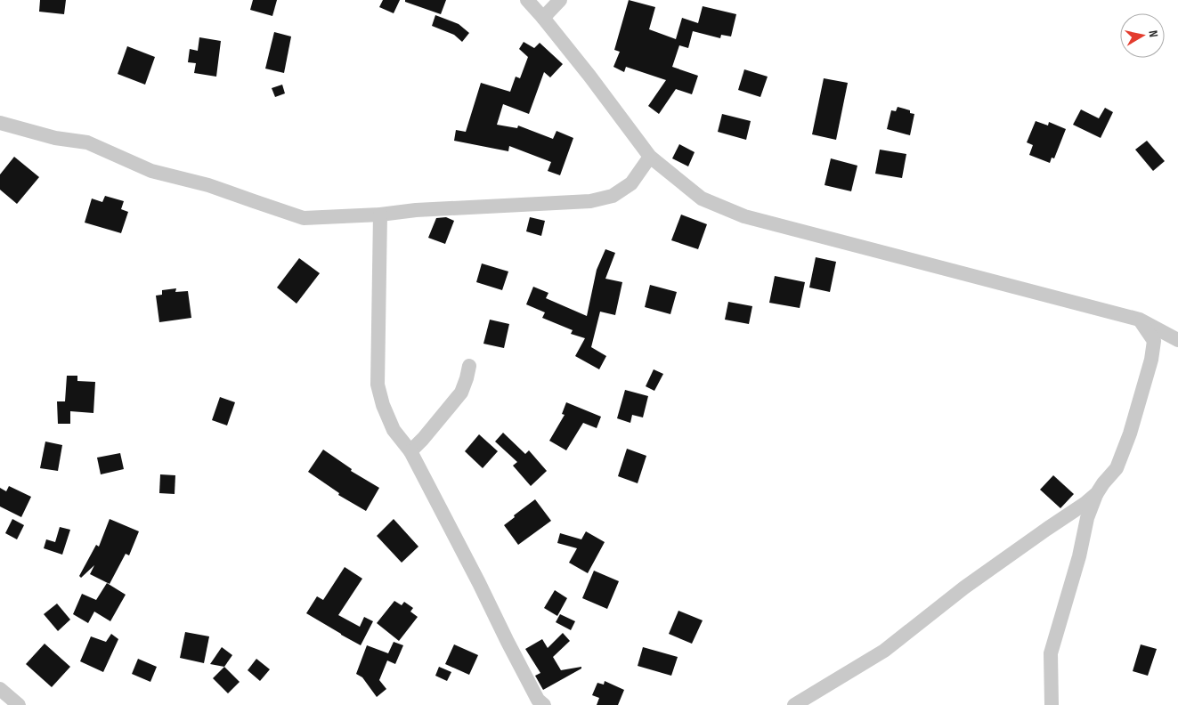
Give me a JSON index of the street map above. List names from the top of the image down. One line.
{"north":"right"}
